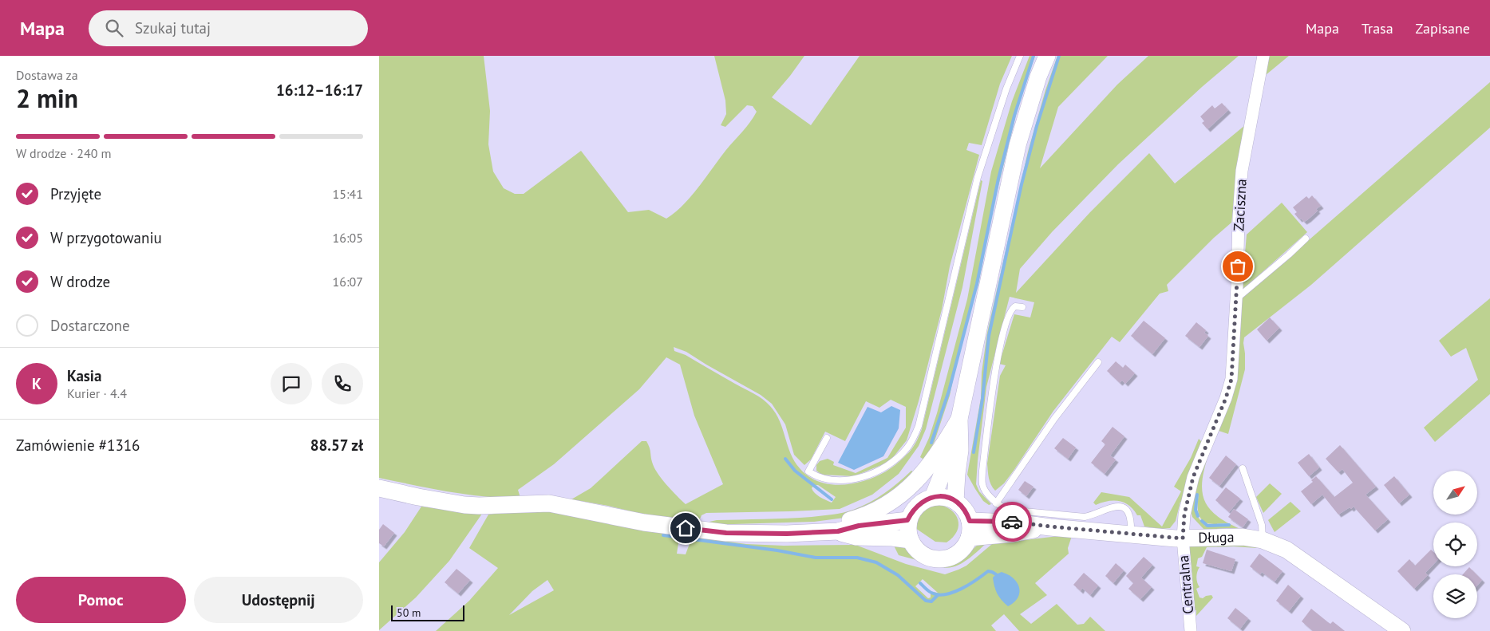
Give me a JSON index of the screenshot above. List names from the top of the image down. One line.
{"streets":{"main road":["Długa"],"street":["Zaciszna","Centralna"]},"crossings":[["Zaciszna","Długa"],["Zaciszna","Centralna"],["Długa","Centralna"]],"scale_bar":"50 m","north":"top right","page":{"header":"Mapa","search":"Szukaj tutaj","nav":["Mapa","Trasa","Zapisane"],"heading":["2 min","Dostawa za","16:12–16:17"],"panel":["Kasia","Kurier · 4.4","Zamówienie #1316","88.57 zł"],"bar":"W drodze · 240 m","list":[["Przyjęte","15:41"],["W przygotowaniu","16:05"],["W drodze","16:07"],"Dostarczone"],"round":"K","buttons":["Pomoc","Udostępnij"],"scale":"50 m"}}
